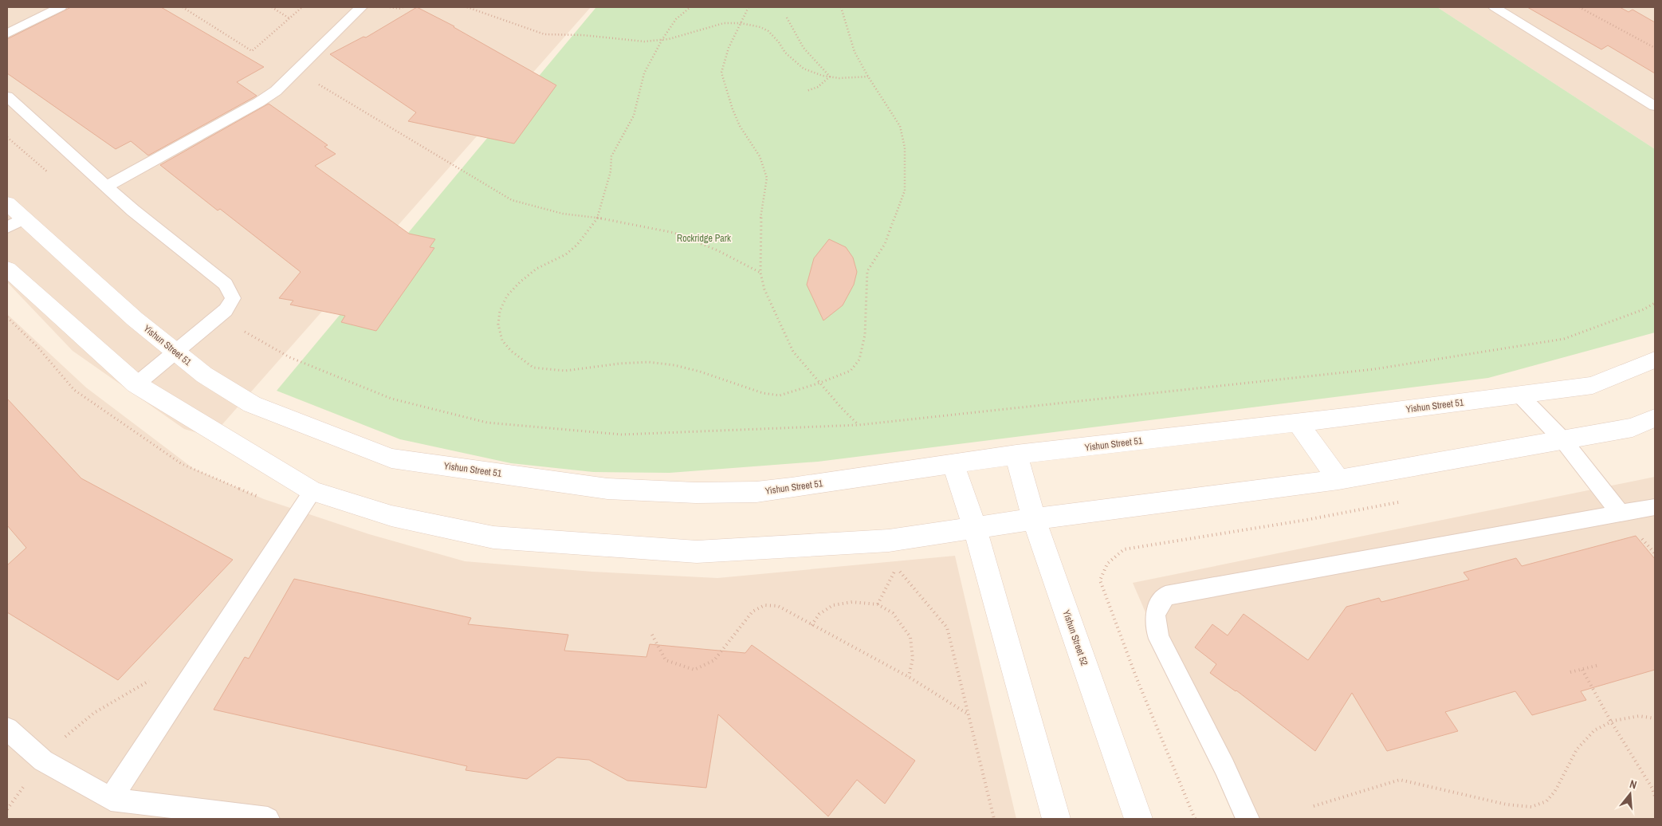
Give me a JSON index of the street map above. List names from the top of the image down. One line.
{"streets":{"street":["Yishun Street 51","Yishun Street 52"]},"crossings":[["Yishun Street 51","Yishun Street 52"]],"parks":["Rockridge Park"],"north":"top"}
